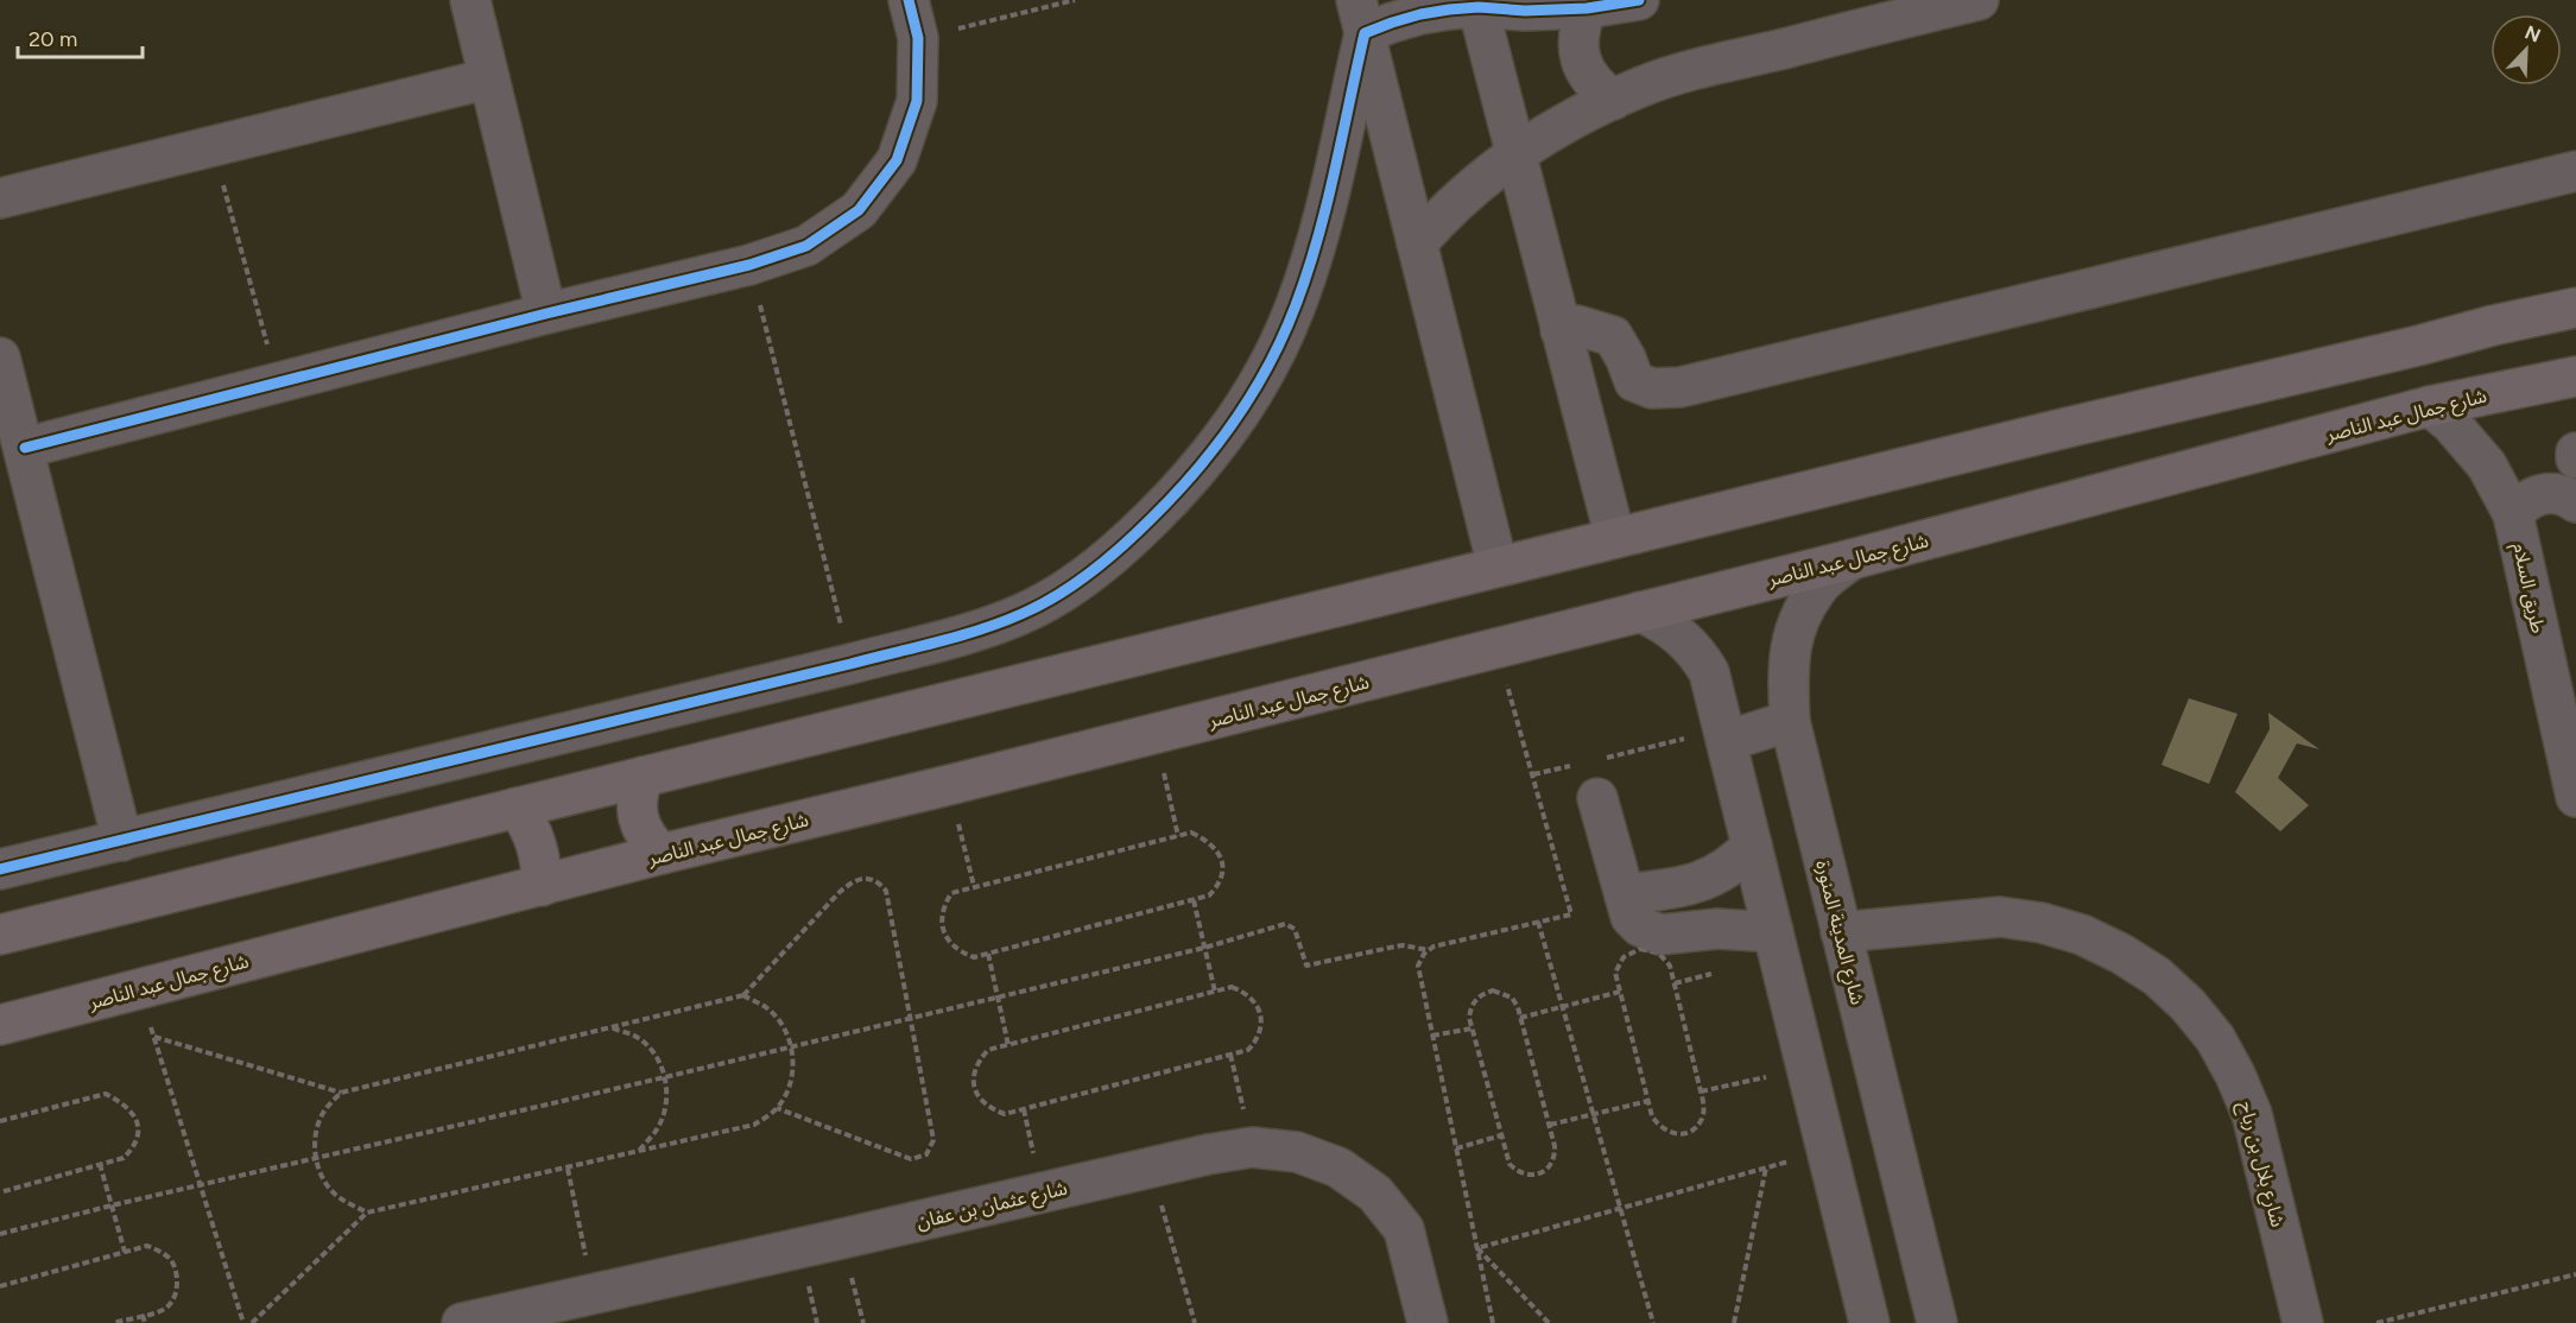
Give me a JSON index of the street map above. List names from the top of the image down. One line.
{"streets":{"main road":["شارع جمال عبد الناصر"],"street":["طريق السلام","شارع المدينة المنورة","شارع بلال بن رباح","شارع عثمان بن عفان"]},"crossings":[["شارع جمال عبد الناصر","طريق السلام"],["شارع جمال عبد الناصر","شارع المدينة المنورة"],["شارع المدينة المنورة","شارع بلال بن رباح"]],"scale_bar":"20 m","north":"top right"}
